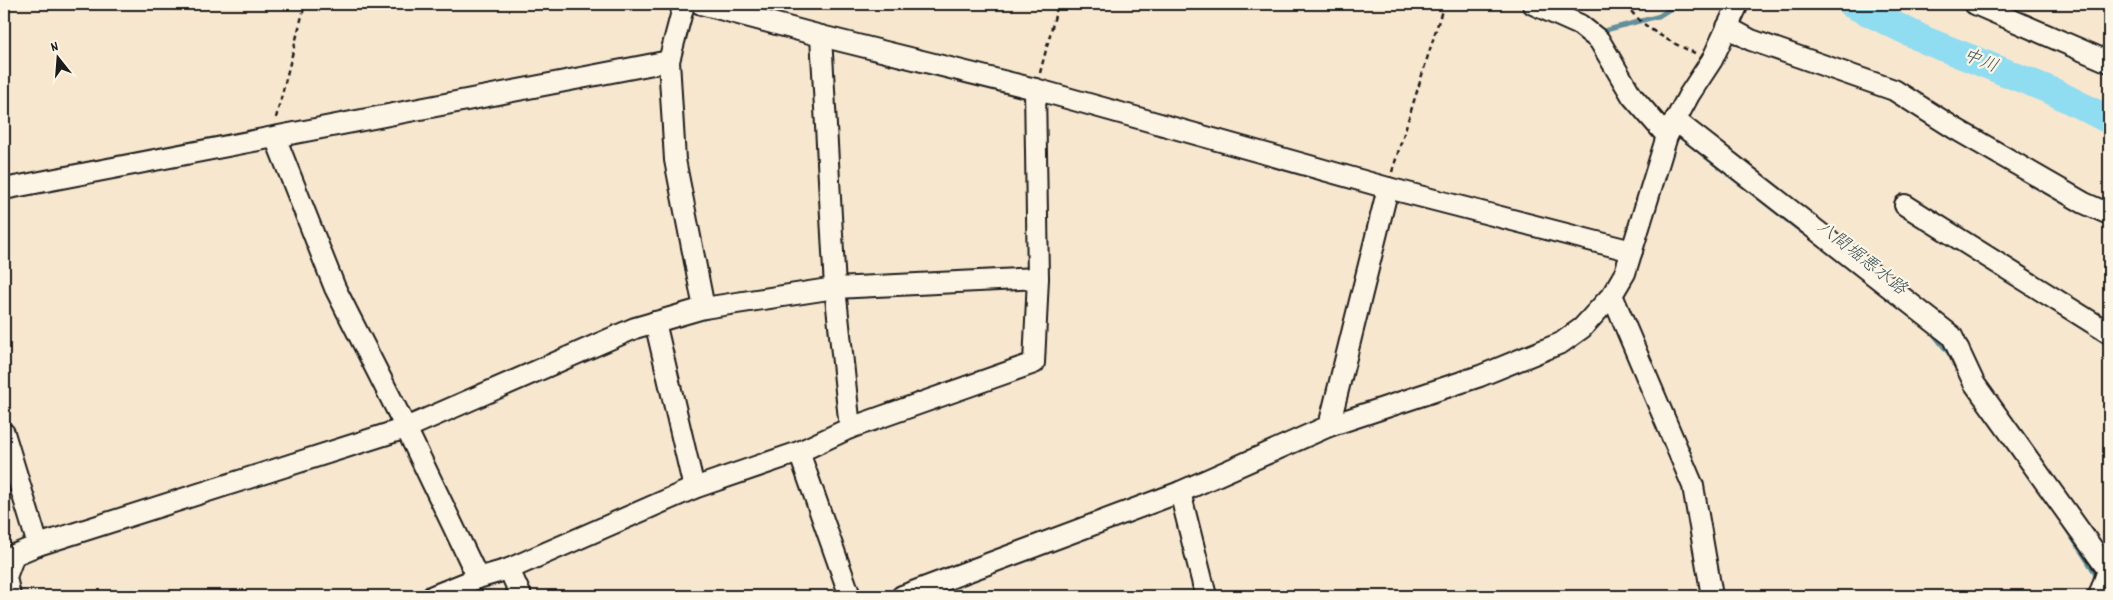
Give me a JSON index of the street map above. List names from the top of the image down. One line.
{"water":["中川","八間堀悪水路"],"north":"top"}
